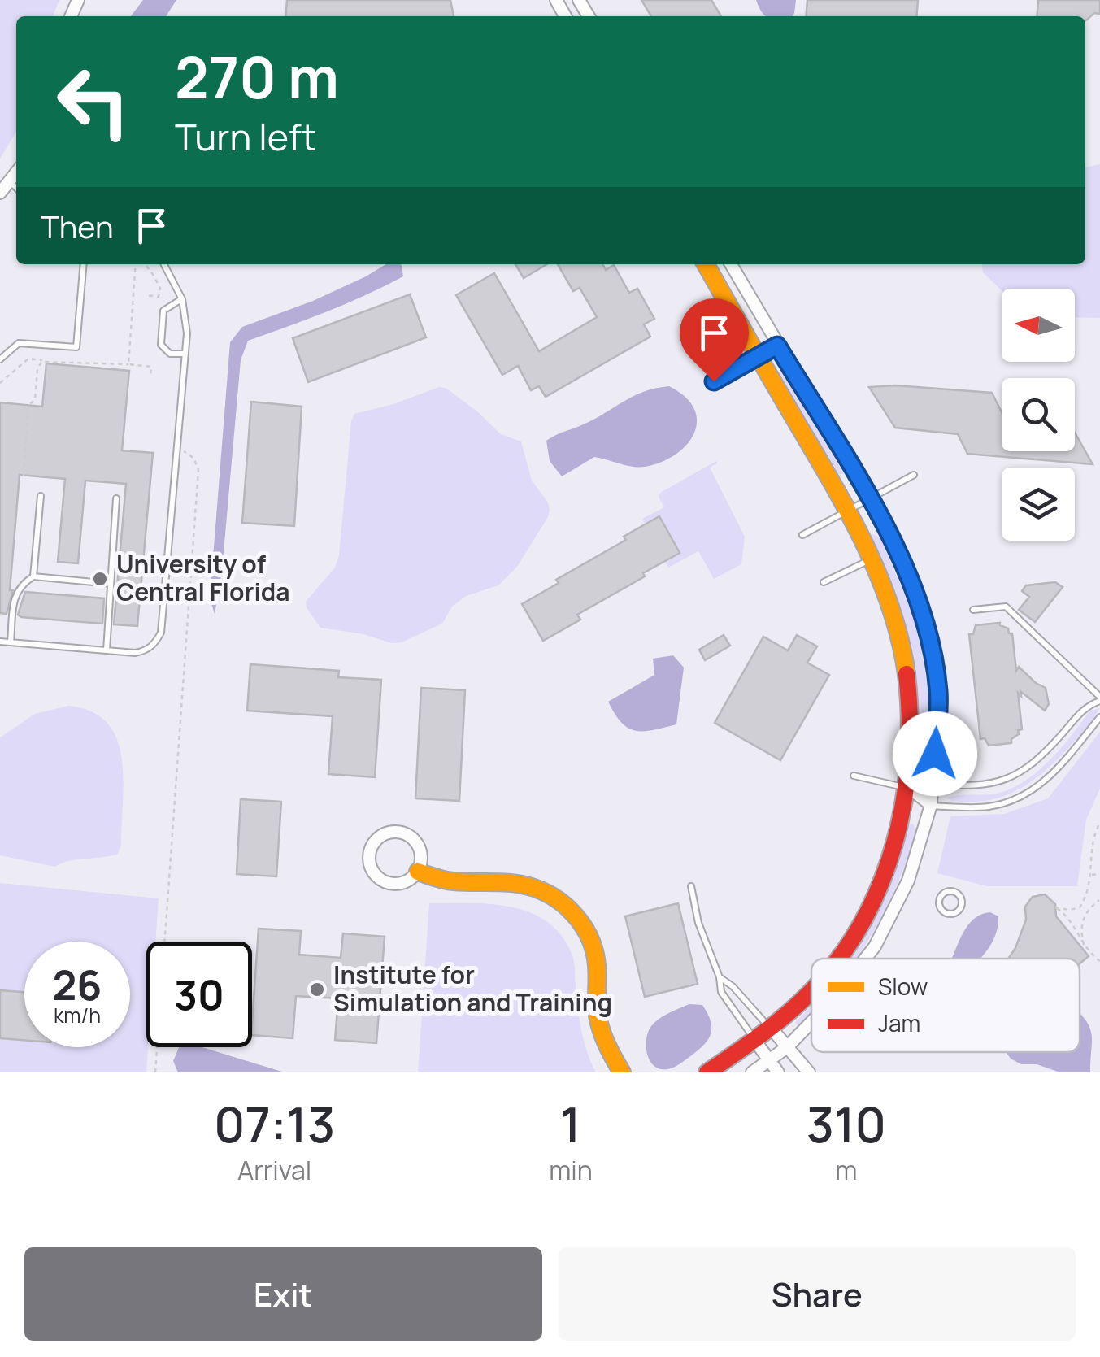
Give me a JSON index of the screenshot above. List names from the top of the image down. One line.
{"places":["University of Central Florida","Institute for Simulation and Training"],"legend":["Slow","Jam"],"north":"left","page":{"turn":["270 m","Turn left"],"then":"Then","speed":"26 km/h","limit":"30","eta":["07:13","Arrival","1","min","310","m"],"buttons":["Exit","Share"]}}
